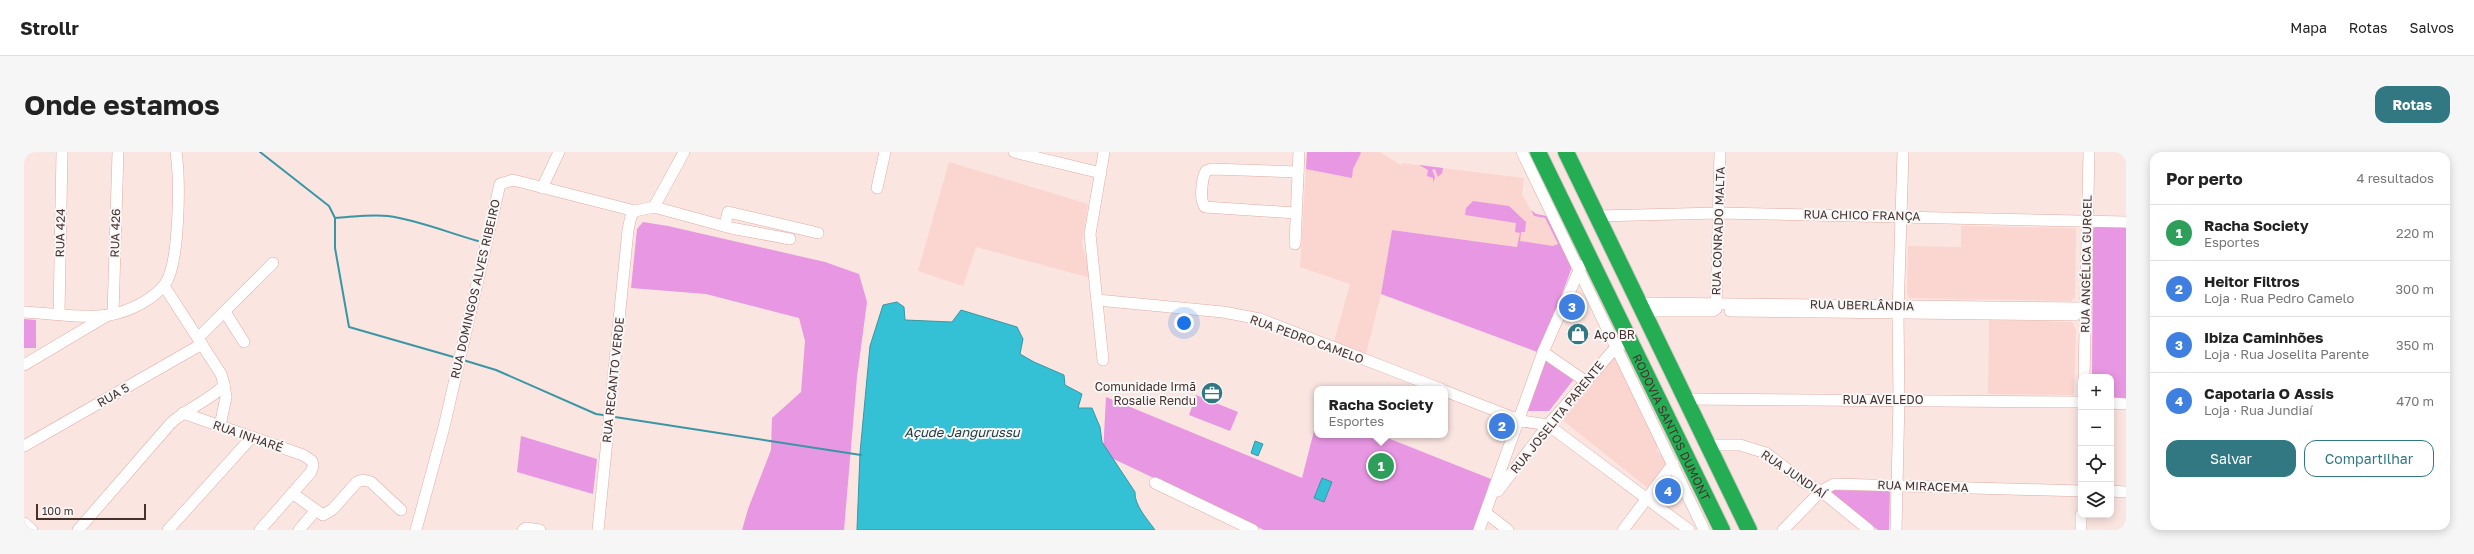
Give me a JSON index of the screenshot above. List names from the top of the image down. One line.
{"streets":{"highway":["RODOVIA SANTOS DUMONT"],"street":["RUA CHICO FRANÇA","RUA CONRADO MALTA","RUA 424","RUA 426","RUA ANGÉLICA GURGEL","RUA DOMINGOS ALVES RIBEIRO","RUA UBERLÂNDIA","RUA PEDRO CAMELO","RUA RECANTO VERDE","RUA 5","RUA AVELEDO","RUA JOSELITA PARENTE","RUA INHARÉ","RUA JUNDIAÍ","RUA MIRACEMA"]},"crossings":[["RUA CHICO FRANÇA","RUA CONRADO MALTA"],["RUA CHICO FRANÇA","RUA ANGÉLICA GURGEL"],["RUA CHICO FRANÇA","RODOVIA SANTOS DUMONT"],["RUA CONRADO MALTA","RUA UBERLÂNDIA"],["RUA ANGÉLICA GURGEL","RUA UBERLÂNDIA"],["RUA DOMINGOS ALVES RIBEIRO","RUA RECANTO VERDE"],["RUA UBERLÂNDIA","RODOVIA SANTOS DUMONT"],["RUA AVELEDO","RODOVIA SANTOS DUMONT"],["RUA JOSELITA PARENTE","RODOVIA SANTOS DUMONT"],["RODOVIA SANTOS DUMONT","RUA JUNDIAÍ"],["RUA JUNDIAÍ","RUA MIRACEMA"]],"water":["Açude Jangurussu"],"places":{"shop":["Aço BR"],"office":["Comunidade Irmã Rosalie Rendu"]},"scale_bar":"100 m","page":{"header":"Strollr","nav":["Mapa","Rotas","Salvos"],"buttons":["Rotas",["Salvar","Compartilhar"]],"title":"Onde estamos","heading":["Por perto","4 resultados"],"list":[{"mark":"1","name":"Racha Society","note":"Esportes","value":"220 m"},{"mark":"2","name":"Heitor Filtros","note":"Loja · Rua Pedro Camelo","value":"300 m"},{"mark":"3","name":"Ibiza Caminhões","note":"Loja · Rua Joselita Parente","value":"350 m"},{"mark":"4","name":"Capotaria O Assis","note":"Loja · Rua Jundiaí","value":"470 m"}],"pins":["3","2","1","4"],"map_buttons":["+","−"],"popup":["Racha Society","Esportes"],"scale":"100 m"}}
